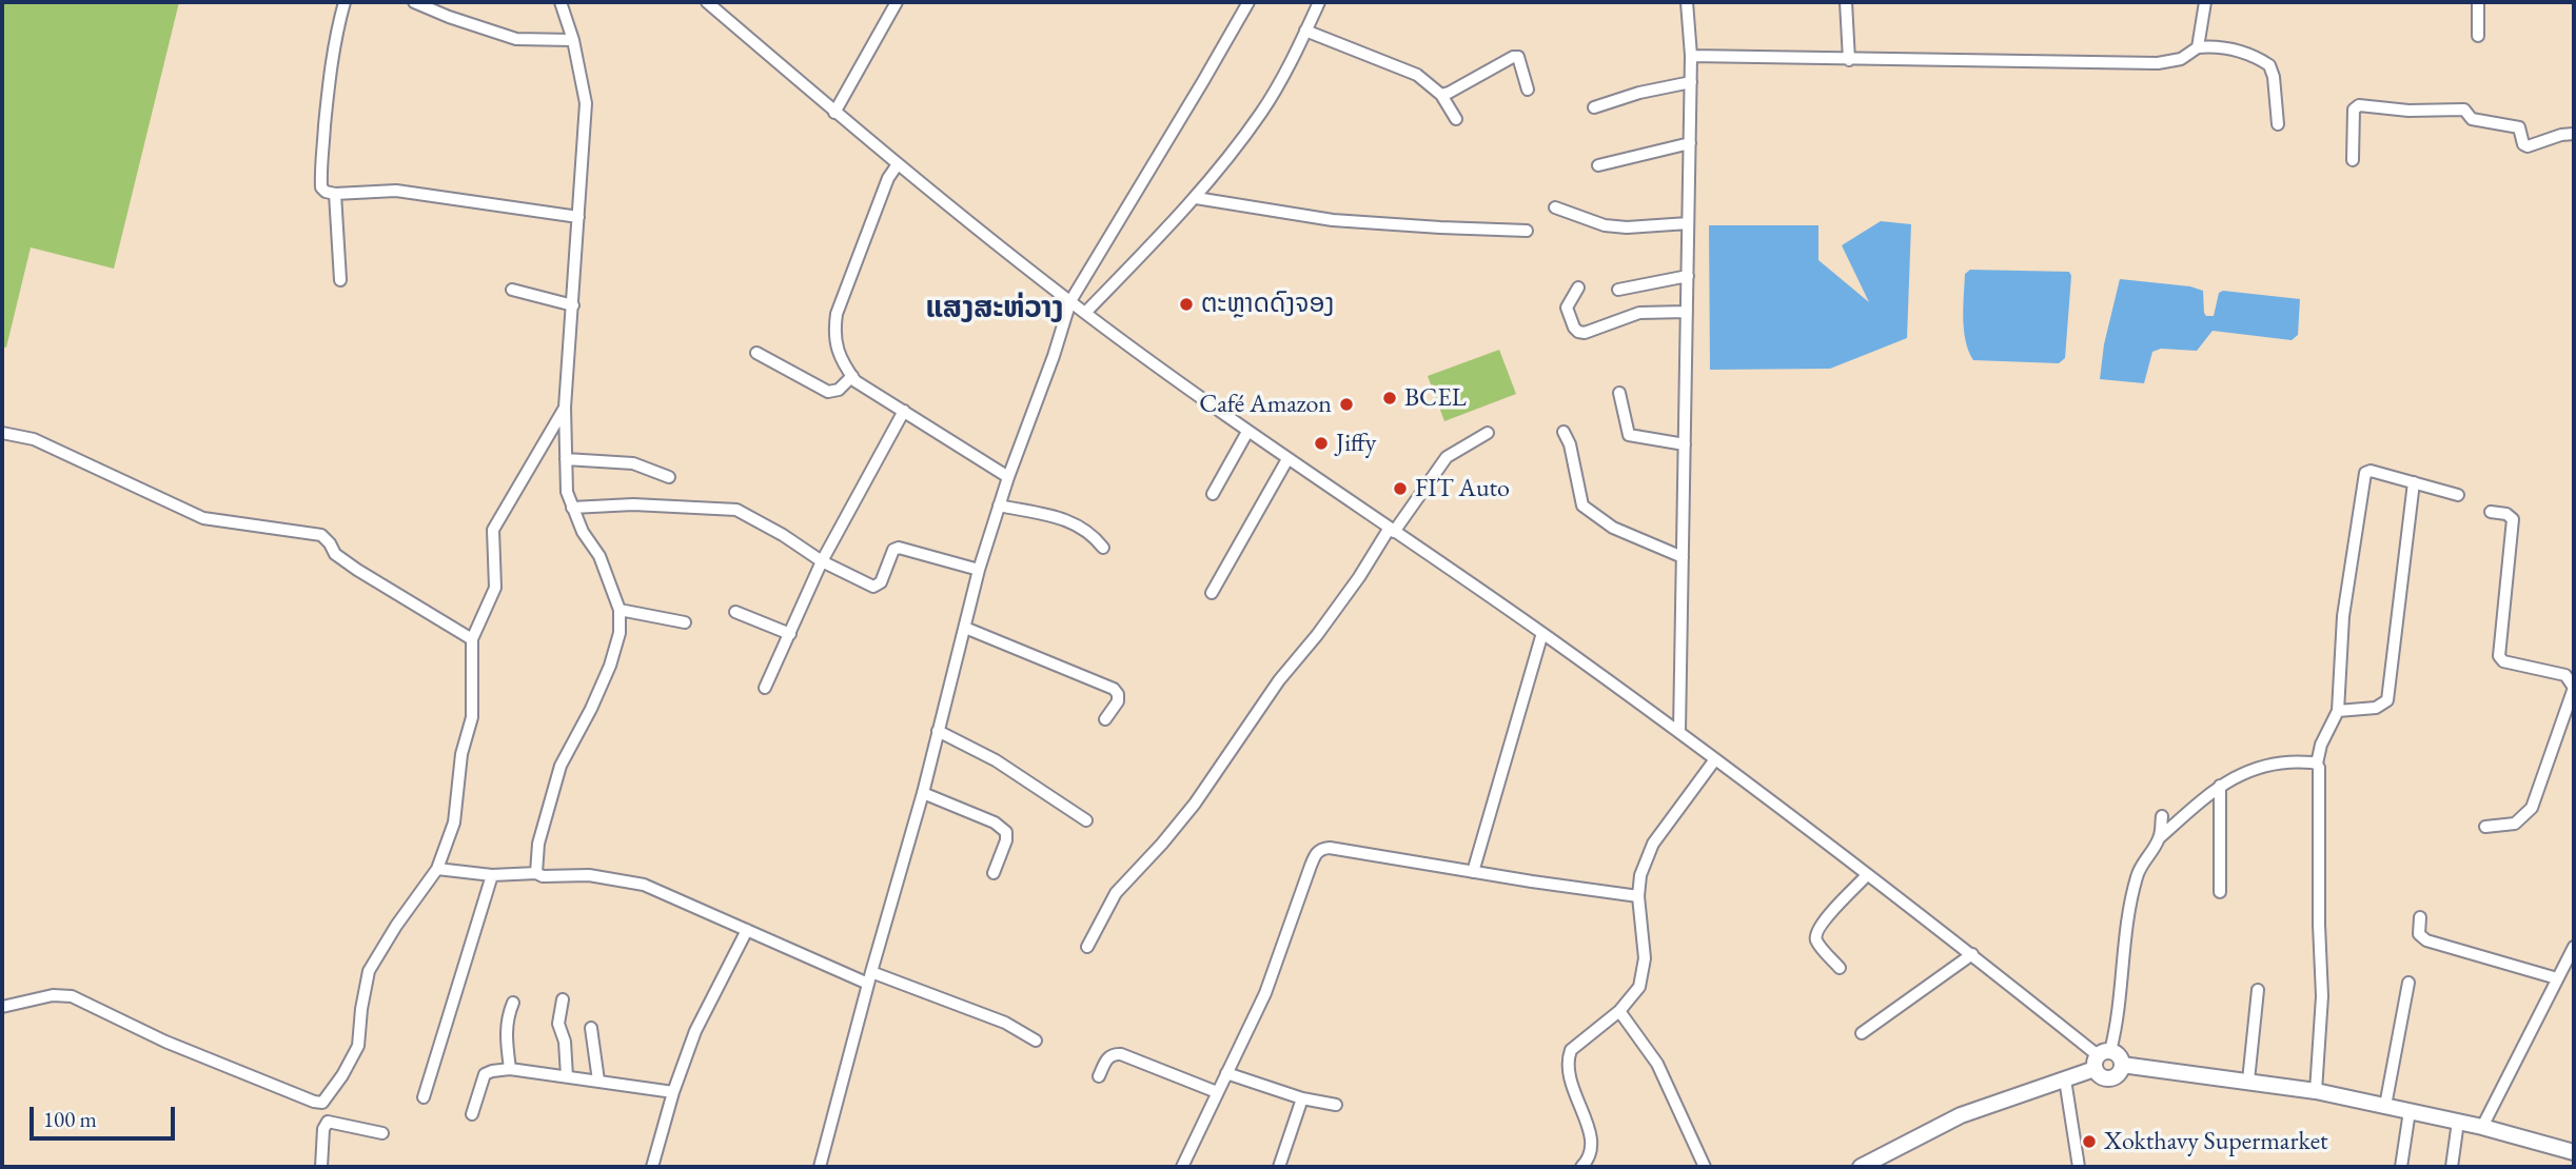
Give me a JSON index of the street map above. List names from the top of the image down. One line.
{"districts":["ແສງສະຫ່ວາງ"],"places":["ຕະຫຼາດດົງຈອງ","BCEL","Café Amazon","Jiffy","FIT Auto","Xokthavy Supermarket"],"scale_bar":"100 m"}
